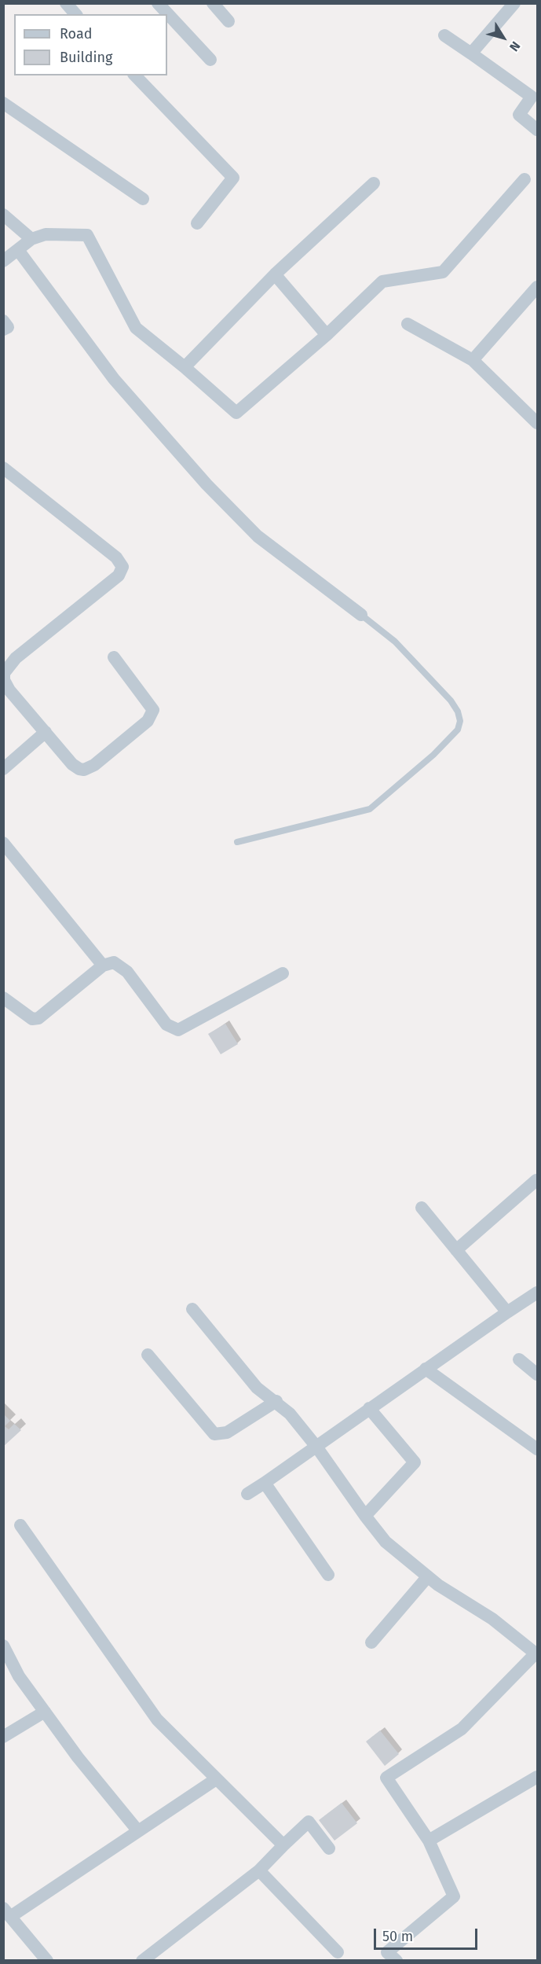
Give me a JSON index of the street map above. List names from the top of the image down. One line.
{"legend":["Road","Building"],"scale_bar":"50 m","north":"bottom right"}
